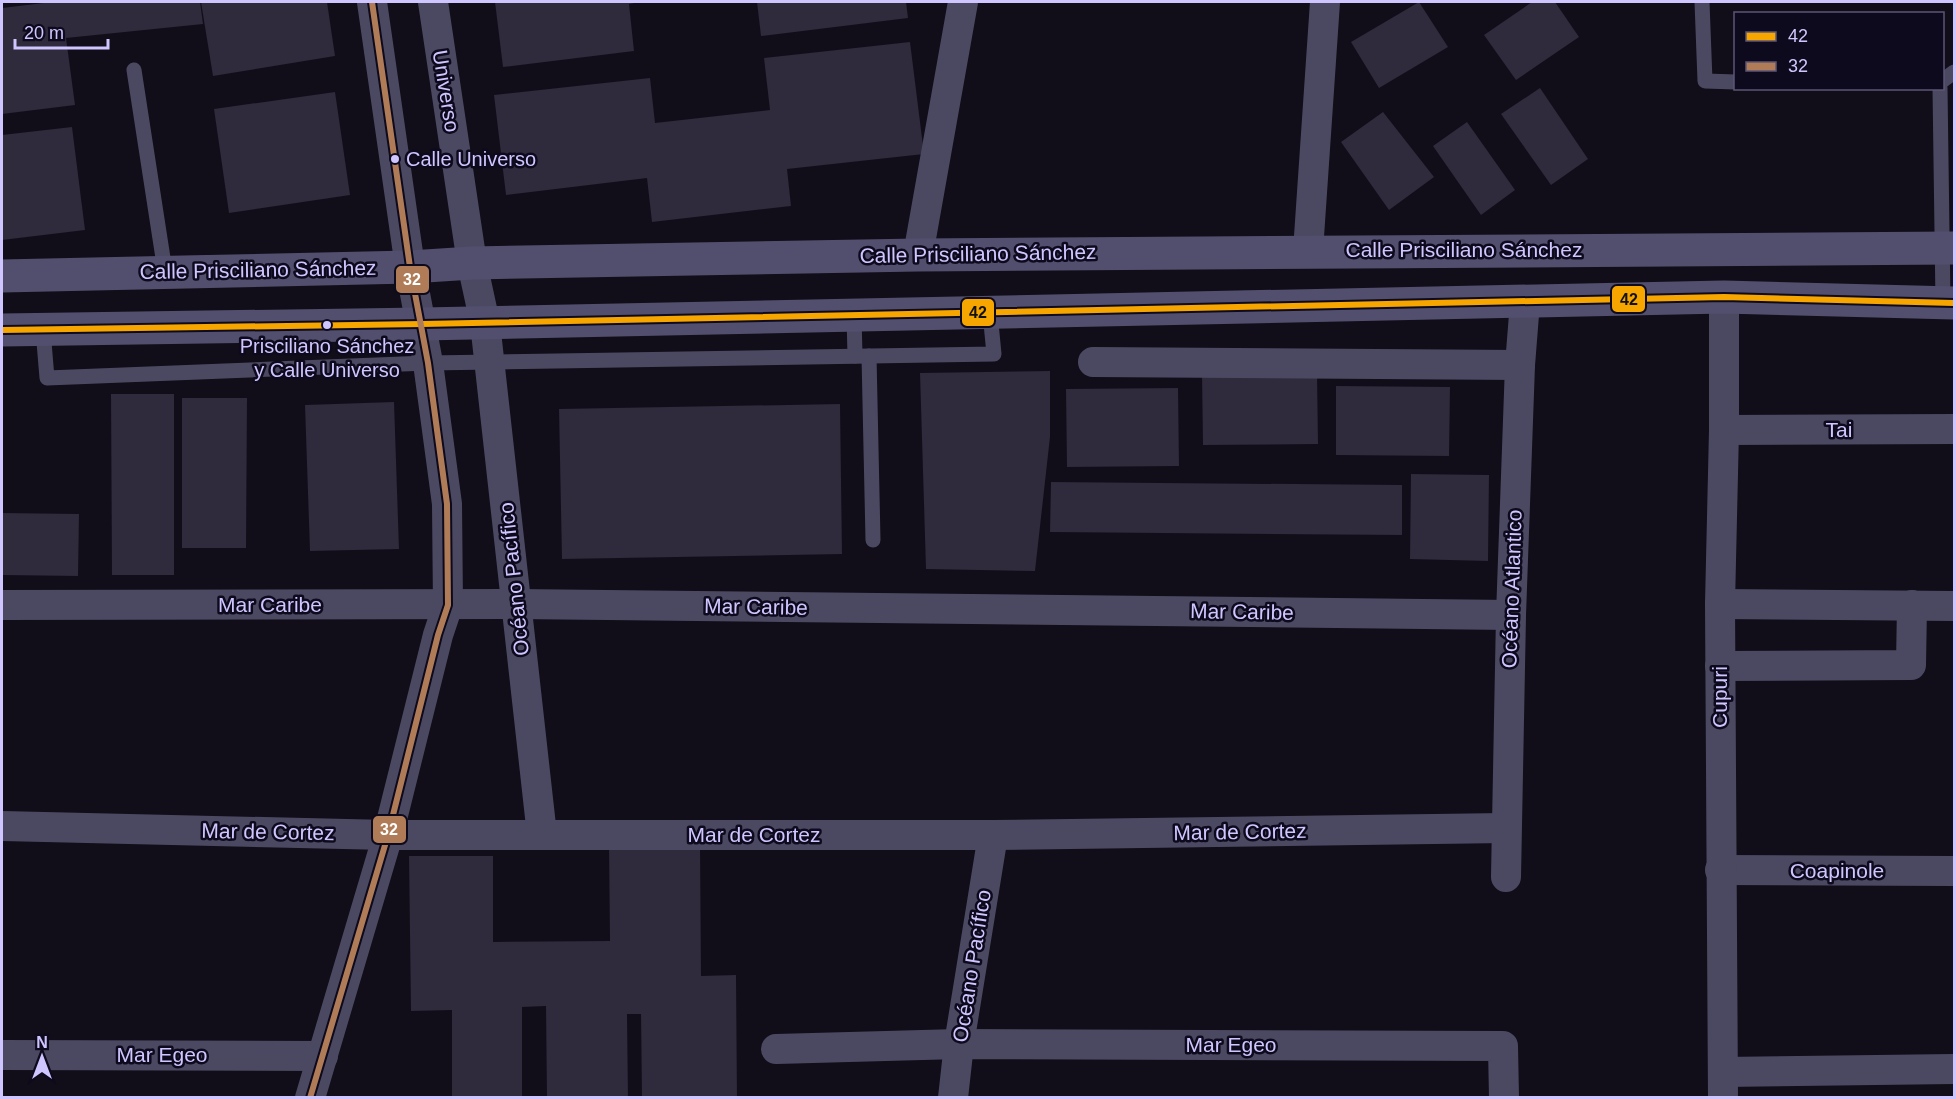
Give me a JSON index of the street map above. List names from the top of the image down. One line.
{"streets":{"main road":["Calle Prisciliano Sánchez"],"street":["Universo","Tai","Océano Pacífico","Océano Atlantico","Mar Caribe","Cupuri","Mar de Cortez","Coapinole","Mar Egeo"]},"crossings":[["Universo","Calle Prisciliano Sánchez"],["Universo","Océano Pacífico"],["Tai","Cupuri"],["Océano Pacífico","Mar Caribe"],["Océano Pacífico","Mar de Cortez"],["Océano Pacífico","Mar Egeo"],["Océano Atlantico","Mar Caribe"],["Océano Atlantico","Mar de Cortez"],["Cupuri","Coapinole"]],"places":["Calle Universo","Prisciliano Sánchez y Calle Universo"],"lines":["transit line 32","transit line 42"],"legend":["42","32"],"scale_bar":"20 m","north":"top"}
